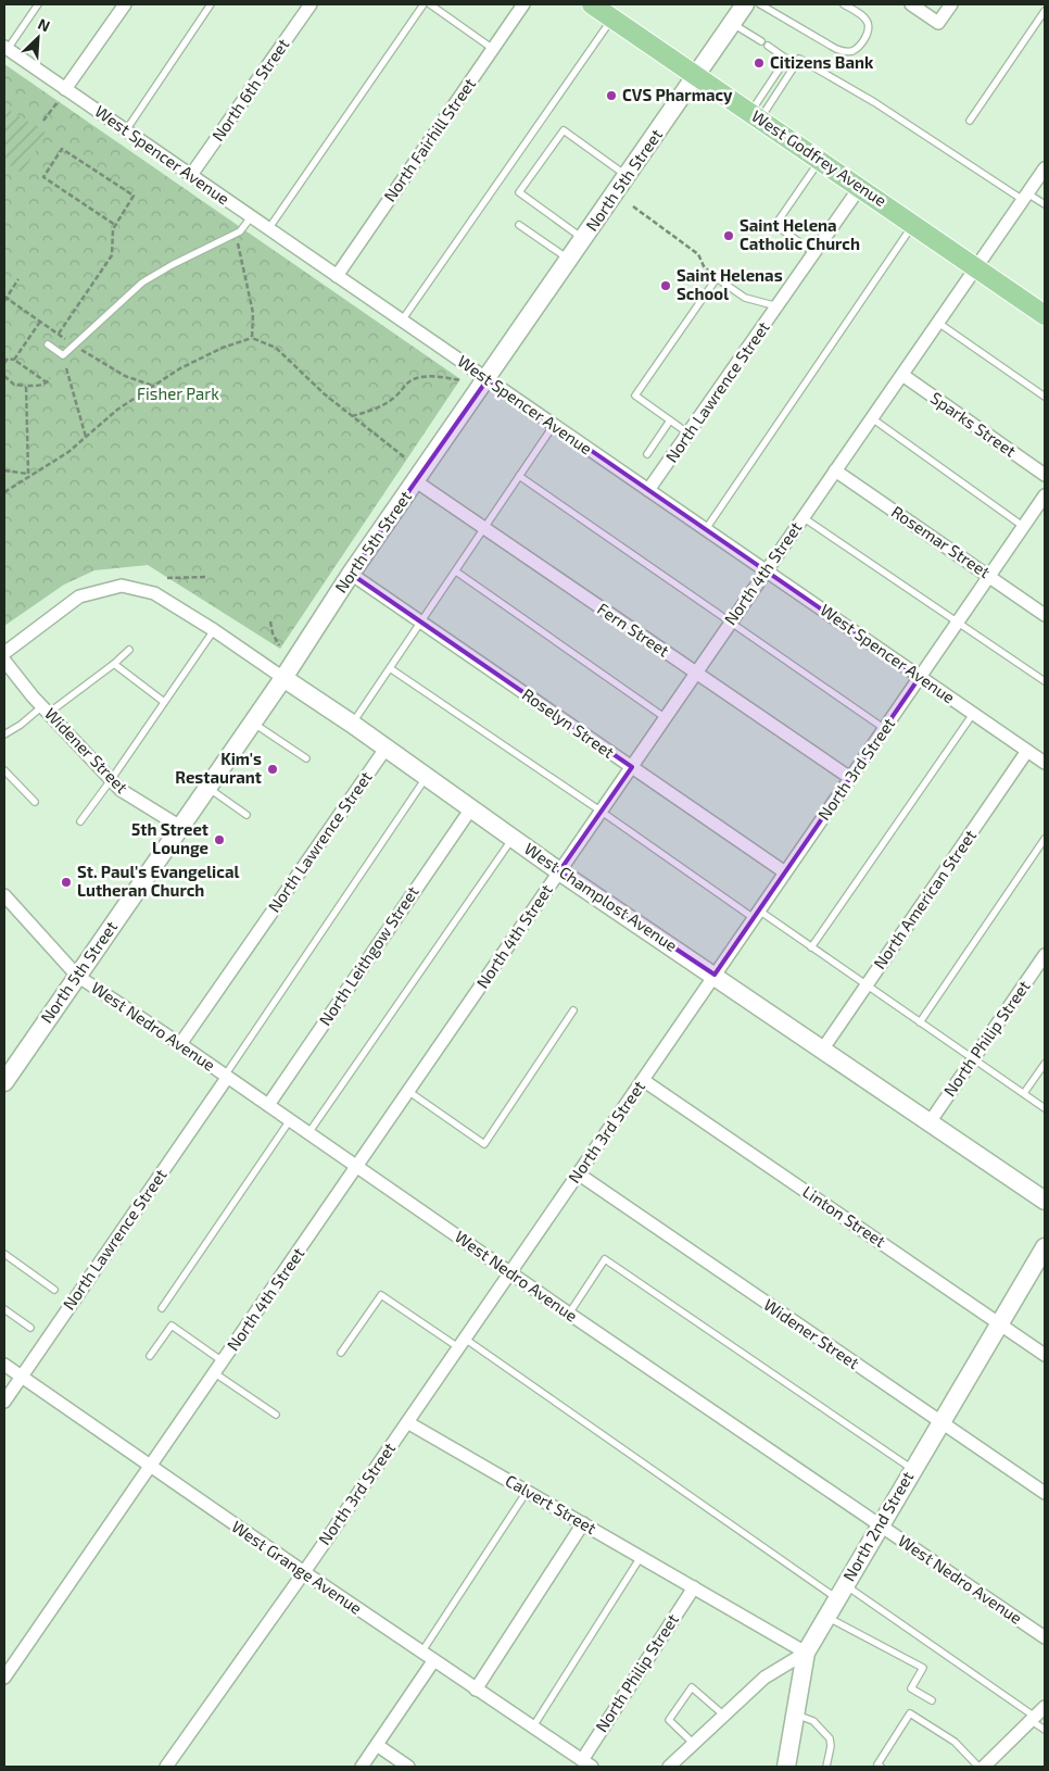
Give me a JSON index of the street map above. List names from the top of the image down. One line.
{"streets":{"main road":["West Godfrey Avenue"],"street":["North 6th Street","North Fairhill Street","West Spencer Avenue","North 5th Street","North Lawrence Street","Sparks Street","Rosemar Street","North 4th Street","Fern Street","Roselyn Street","Widener Street","North 3rd Street","West Champlost Avenue","North American Street","North Leithgow Street","West Nedro Avenue","North Philip Street","Linton Street","Calvert Street","North 2nd Street","West Grange Avenue"]},"crossings":[["North 6th Street","West Spencer Avenue"],["North Fairhill Street","West Spencer Avenue"],["West Spencer Avenue","North 5th Street"],["West Spencer Avenue","North Lawrence Street"],["West Spencer Avenue","North 4th Street"],["West Spencer Avenue","North 3rd Street"],["West Spencer Avenue","North American Street"],["West Godfrey Avenue","North 5th Street"],["West Godfrey Avenue","North Lawrence Street"],["West Godfrey Avenue","North 4th Street"],["North 5th Street","Fern Street"],["North 5th Street","Roselyn Street"],["North 5th Street","Widener Street"],["North 5th Street","West Champlost Avenue"],["North 5th Street","West Nedro Avenue"],["North Lawrence Street","West Champlost Avenue"],["North Lawrence Street","West Nedro Avenue"],["North Lawrence Street","West Grange Avenue"],["Sparks Street","North 4th Street"],["Rosemar Street","North 4th Street"],["Rosemar Street","North 3rd Street"],["North 4th Street","Fern Street"],["North 4th Street","Roselyn Street"],["North 4th Street","West Champlost Avenue"],["North 4th Street","West Nedro Avenue"],["North 4th Street","West Grange Avenue"],["Fern Street","North 3rd Street"],["Roselyn Street","North 3rd Street"],["Widener Street","North 3rd Street"],["Widener Street","North 2nd Street"],["North 3rd Street","West Champlost Avenue"],["North 3rd Street","West Nedro Avenue"],["North 3rd Street","Linton Street"],["North 3rd Street","Calvert Street"],["North 3rd Street","West Grange Avenue"],["West Champlost Avenue","North American Street"],["West Champlost Avenue","North Leithgow Street"],["West Champlost Avenue","North Philip Street"],["North Leithgow Street","West Nedro Avenue"],["West Nedro Avenue","North 2nd Street"],["North Philip Street","Calvert Street"],["North Philip Street","West Grange Avenue"],["Linton Street","North 2nd Street"],["Calvert Street","North 2nd Street"]],"parks":["Fisher Park"],"places":["Citizens Bank","CVS Pharmacy","Saint Helena Catholic Church","Saint Helenas School","Kim's Restaurant","5th Street Lounge","St. Paul's Evangelical Lutheran Church"],"north":"top right"}
